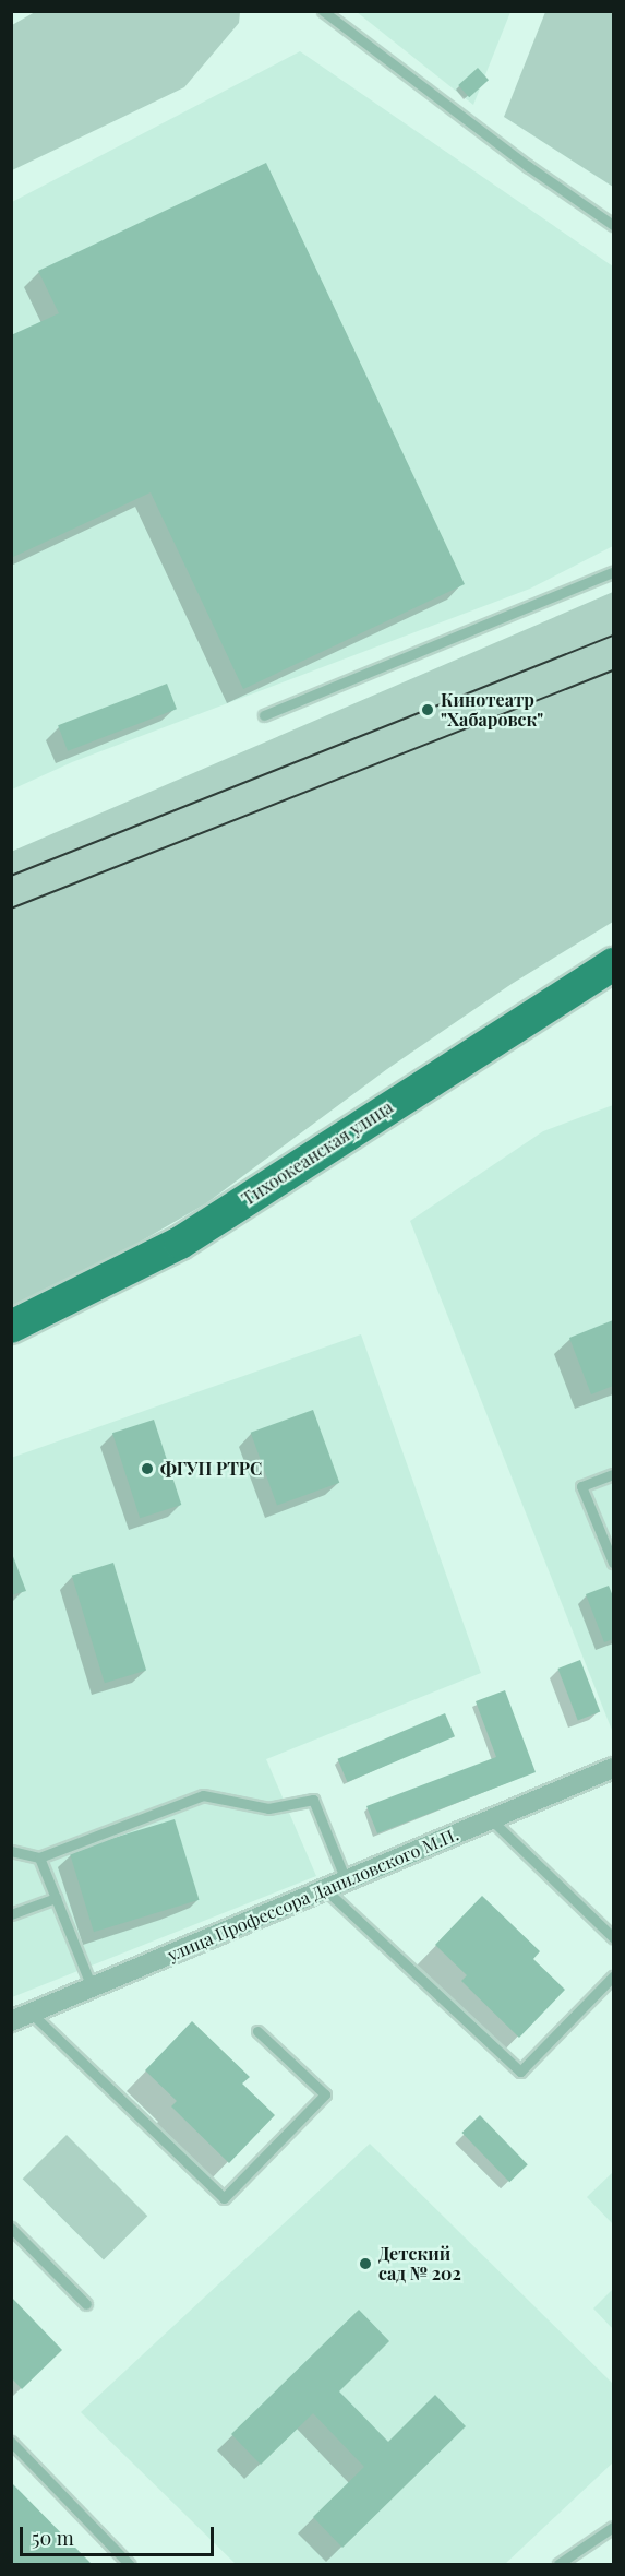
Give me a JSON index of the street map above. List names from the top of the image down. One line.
{"streets":{"main road":["Тихоокеанская улица"],"street":["улица Профессора Даниловского М.П."]},"places":["Кинотеатр \"Хабаровск\"","ФГУП РТРС","Детский сад № 202"],"scale_bar":"50 m"}
